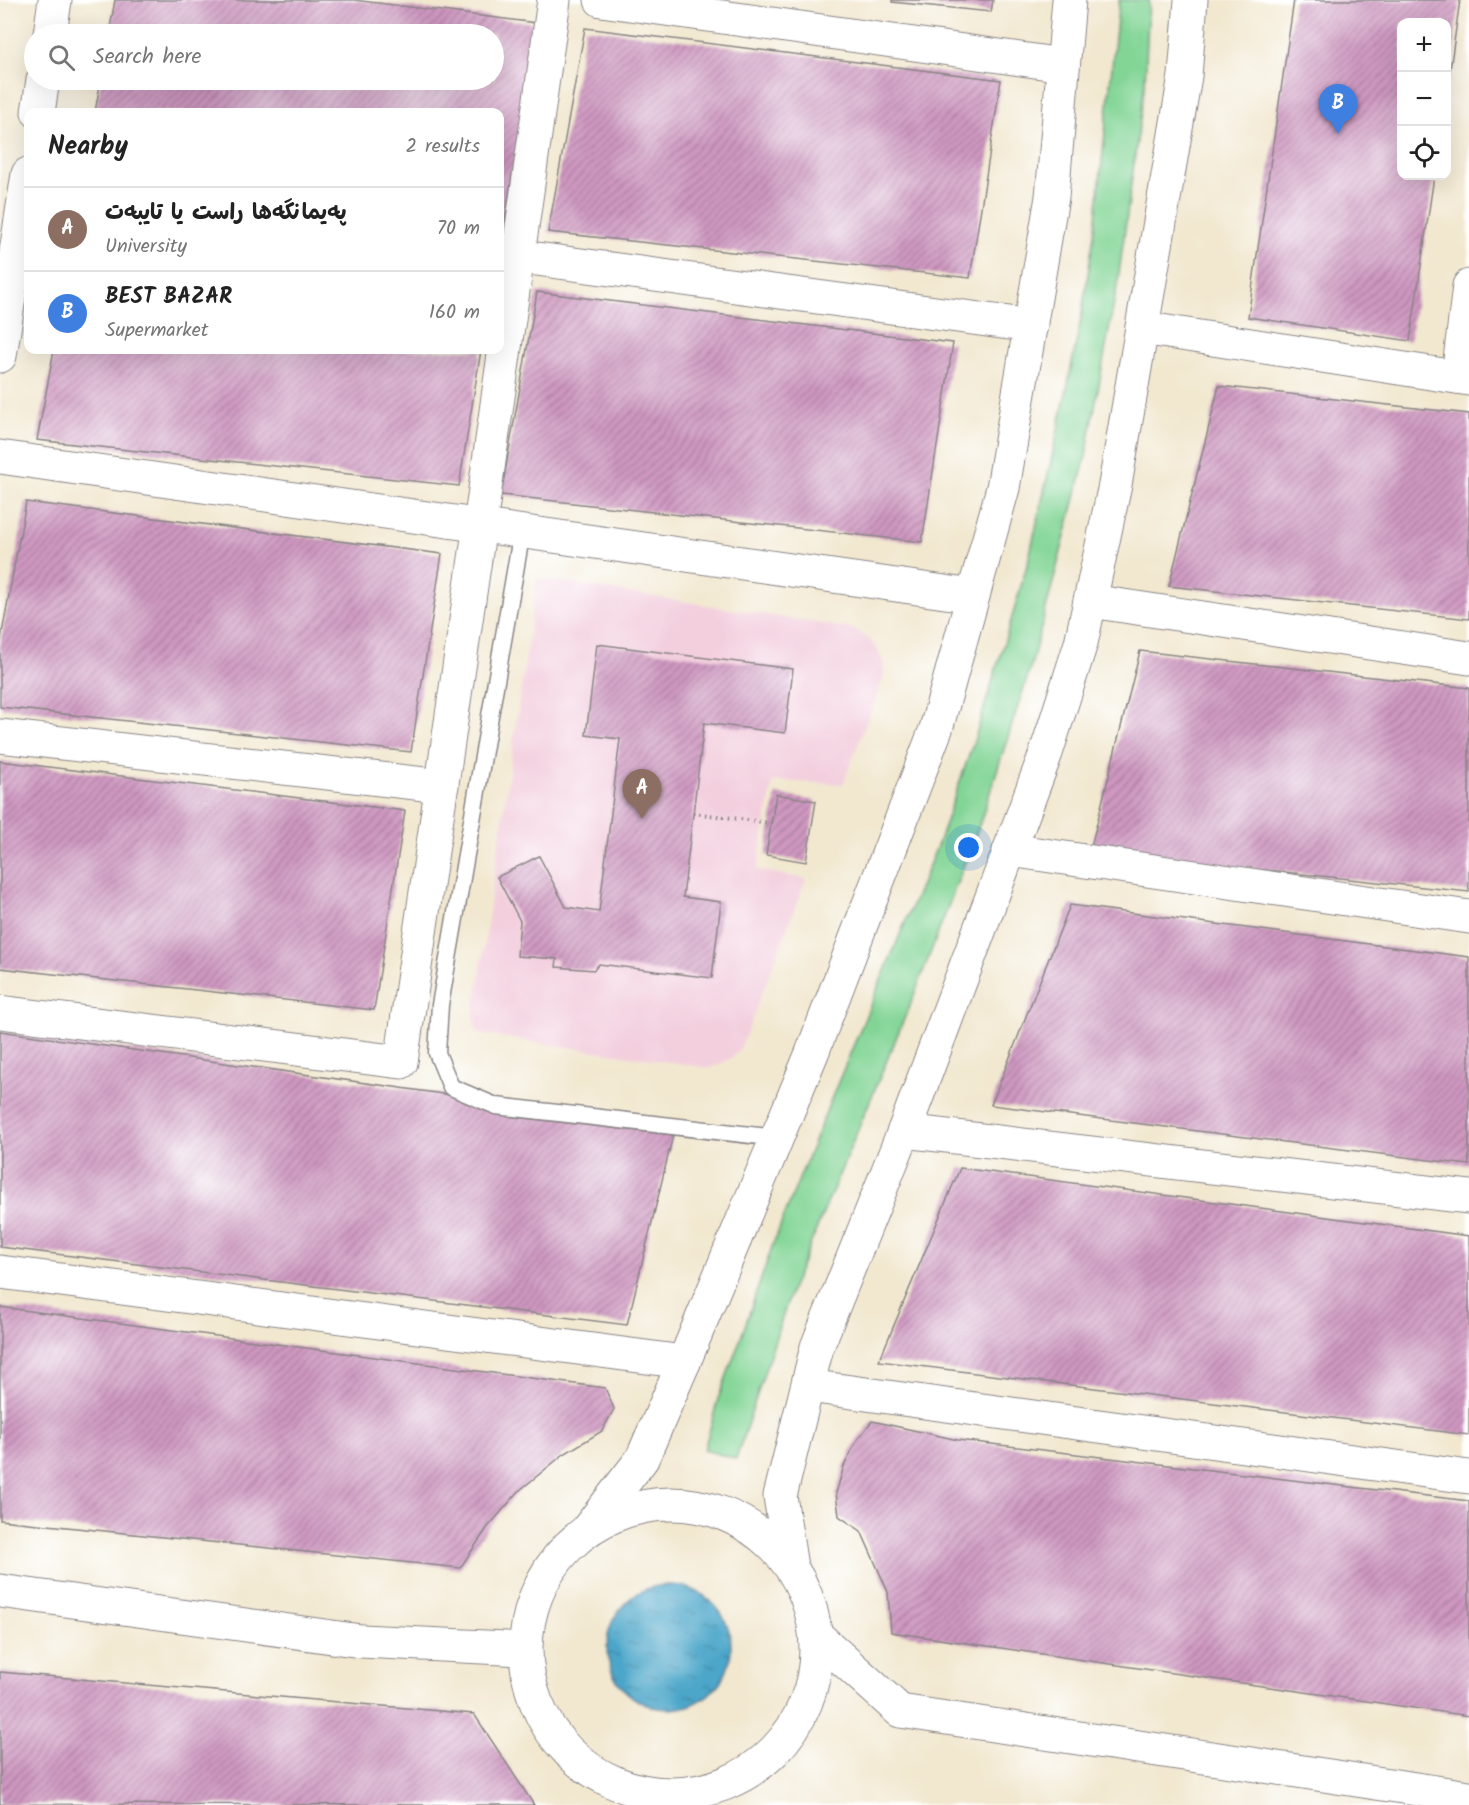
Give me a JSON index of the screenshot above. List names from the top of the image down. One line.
{"page":{"map_buttons":["+","−"],"search":"Search here","pins":["B","A"],"heading":["Nearby","2 results"],"list":[{"mark":"A","name":"پەیمانگەها راست یا تایبەت","note":"University","value":"70 m"},{"mark":"B","name":"BEST BAZAR","note":"Supermarket","value":"160 m"}]}}
